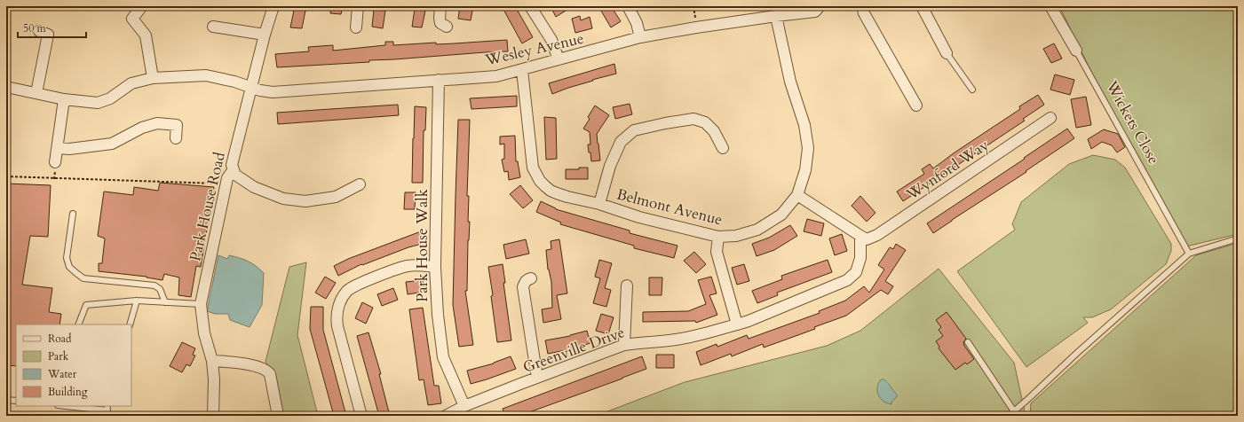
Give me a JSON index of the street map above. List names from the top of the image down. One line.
{"streets":{"street":["Wesley Avenue","Wickets Close","Wynford Way","Park House Road","Belmont Avenue","Park House Walk","Greenville Drive"]},"crossings":[["Wesley Avenue","Park House Road"],["Wesley Avenue","Belmont Avenue"],["Wesley Avenue","Park House Walk"],["Wynford Way","Greenville Drive"],["Park House Walk","Greenville Drive"]],"legend":["Road","Park","Water","Building"],"scale_bar":"50 m"}
